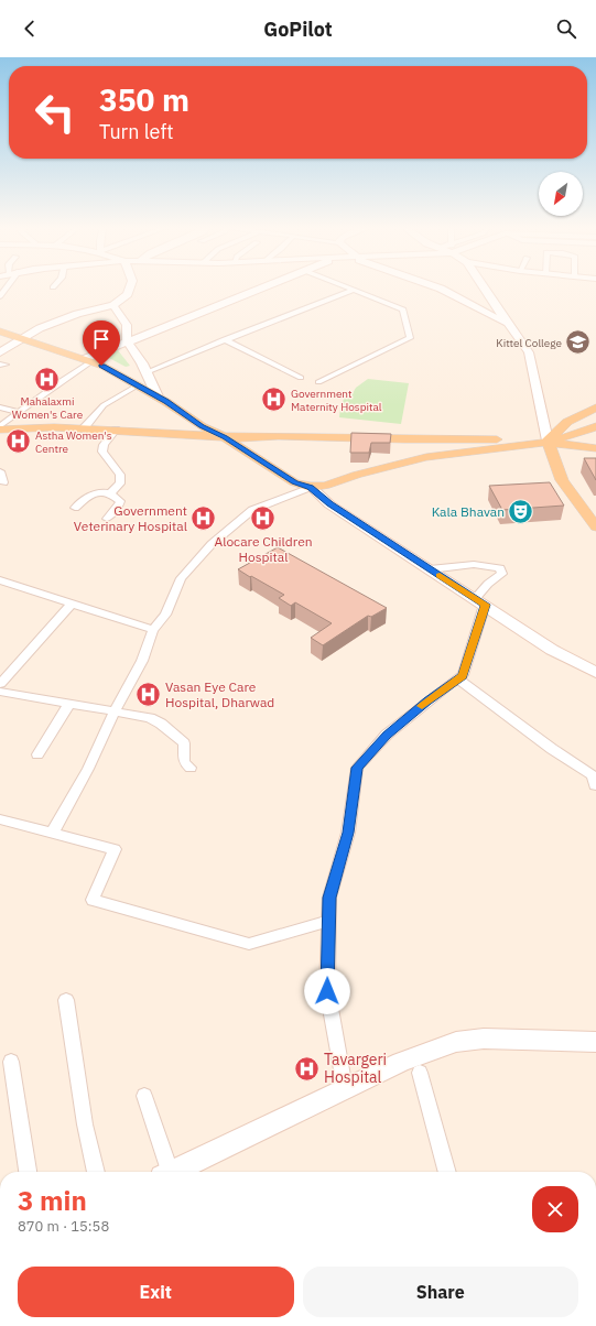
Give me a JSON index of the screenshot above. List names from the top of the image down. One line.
{"places":{"school or university":["Kittel College"],"hospital":["Mahalaxmi Women's Care","Government Maternity Hospital","Astha Women's Centre","Government Veterinary Hospital","Alocare Children Hospital","Vasan Eye Care Hospital, Dharwad","Tavargeri Hospital"],"theatre":["Kala Bhavan"]},"north":"bottom left","page":{"header":"GoPilot","turn":["350 m","Turn left"],"heading":["3 min","870 m · 15:58"],"buttons":["Exit","Share"]}}
